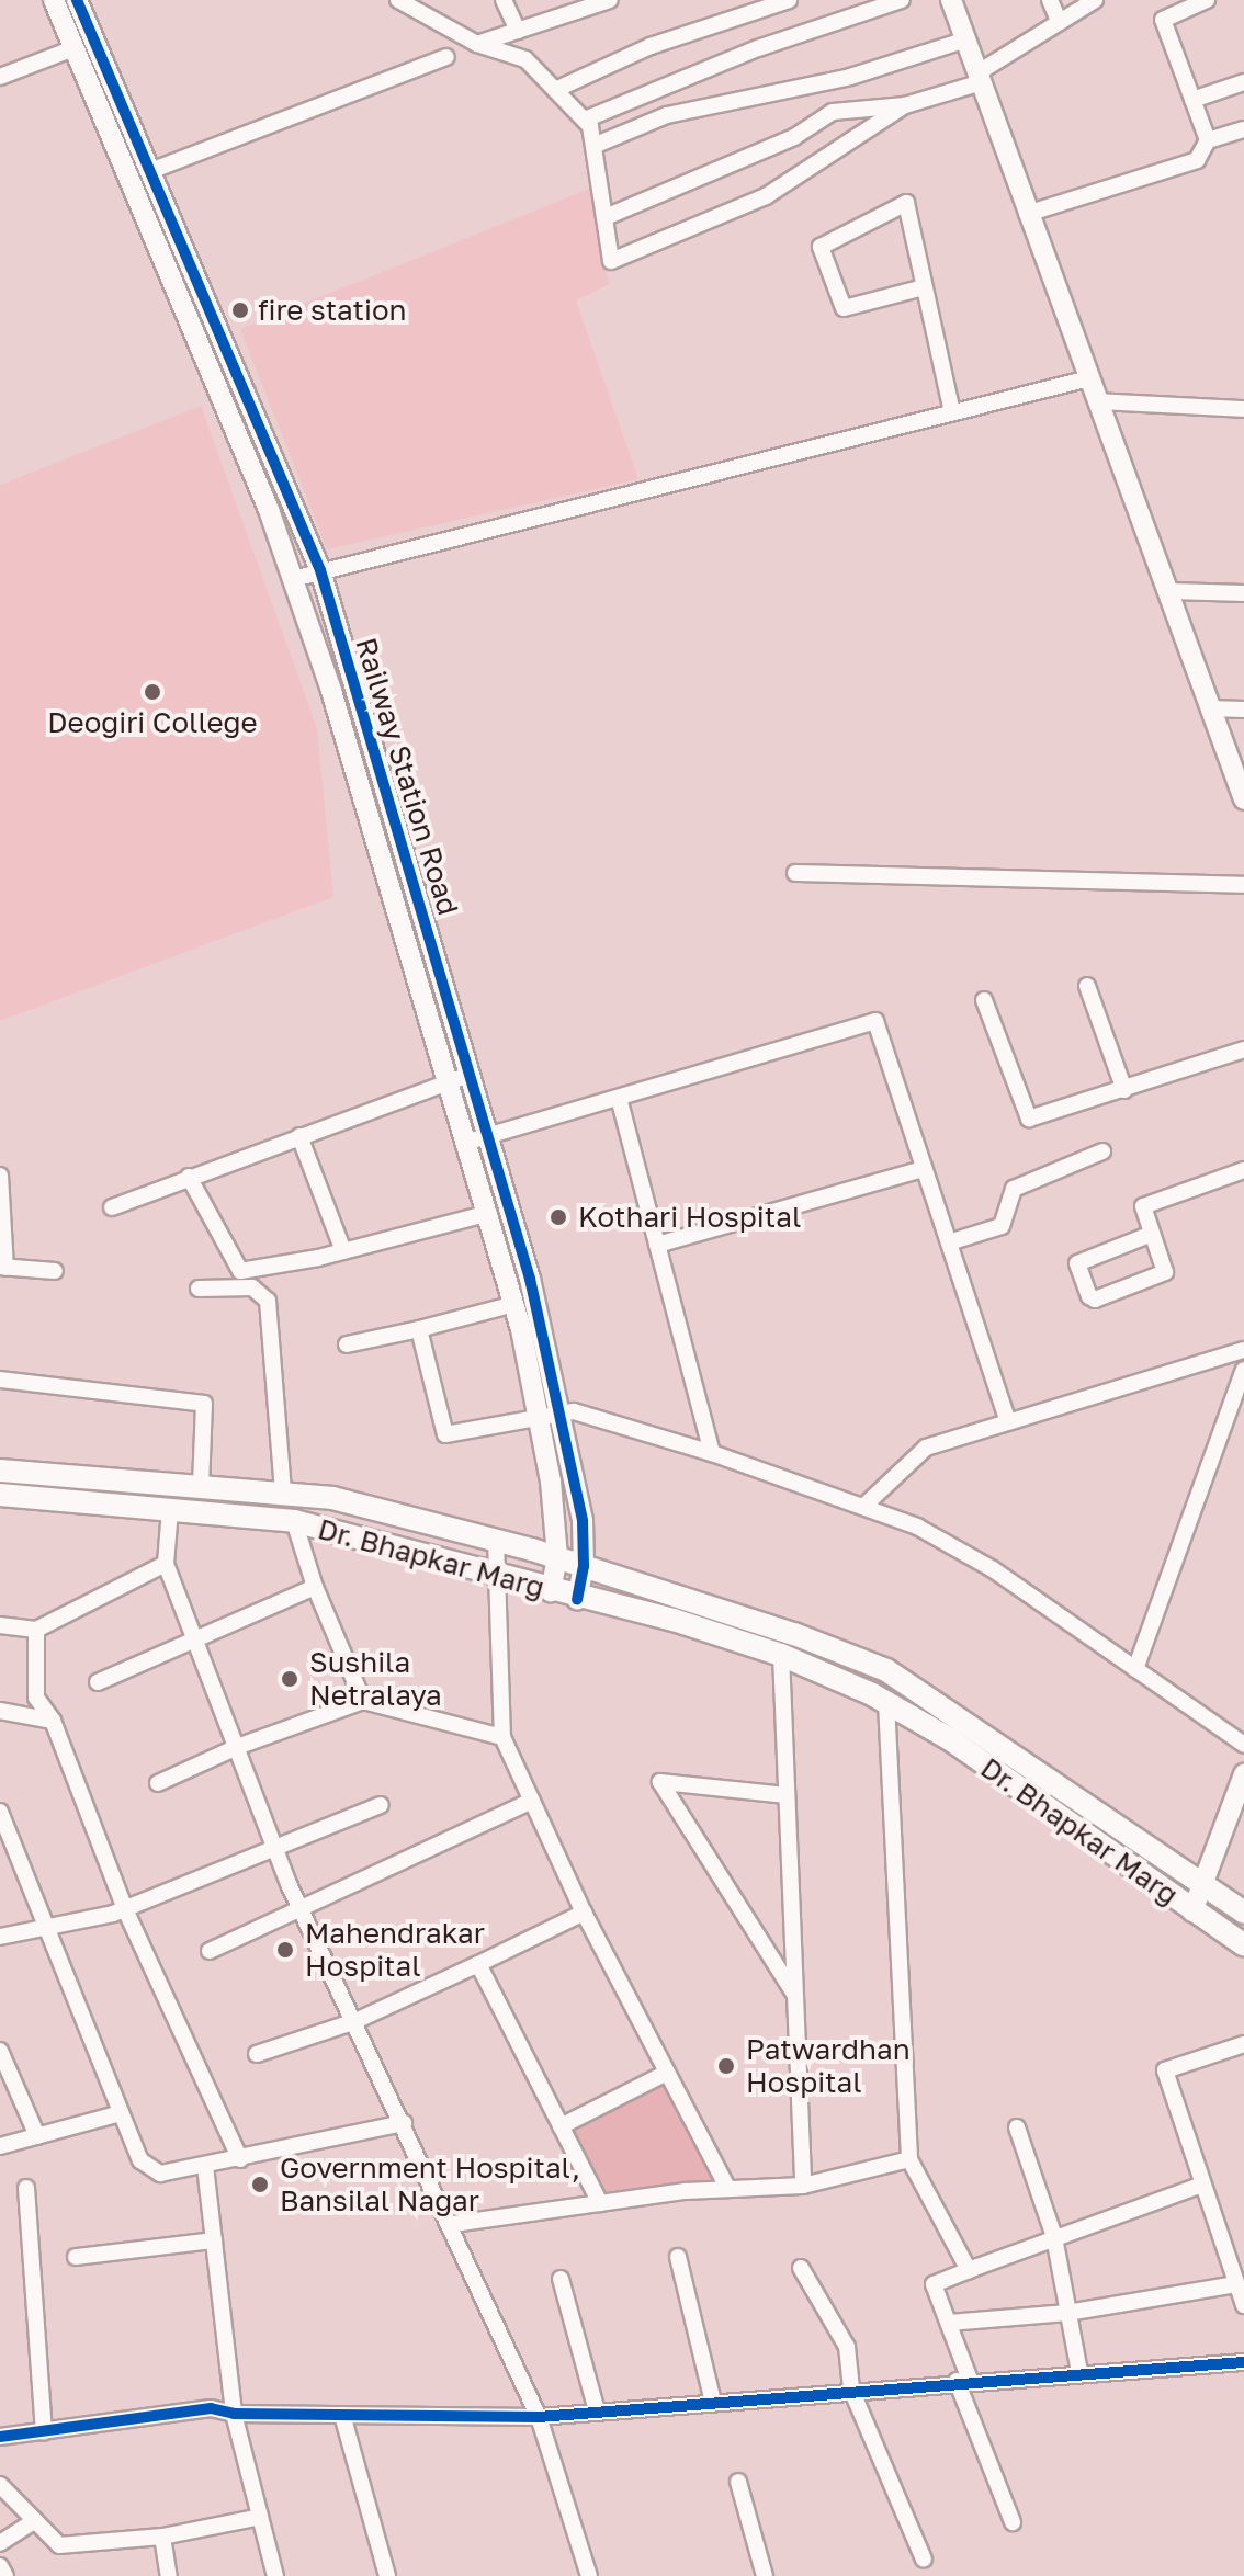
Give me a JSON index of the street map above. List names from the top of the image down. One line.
{"streets":{"main road":["Dr. Bhapkar Marg"],"street":["Railway Station Road"]},"crossings":[["Railway Station Road","Dr. Bhapkar Marg"]],"places":["fire station","Deogiri College","Kothari Hospital","Sushila Netralaya","Mahendrakar Hospital","Patwardhan Hospital","Government Hospital, Bansilal Nagar"]}
